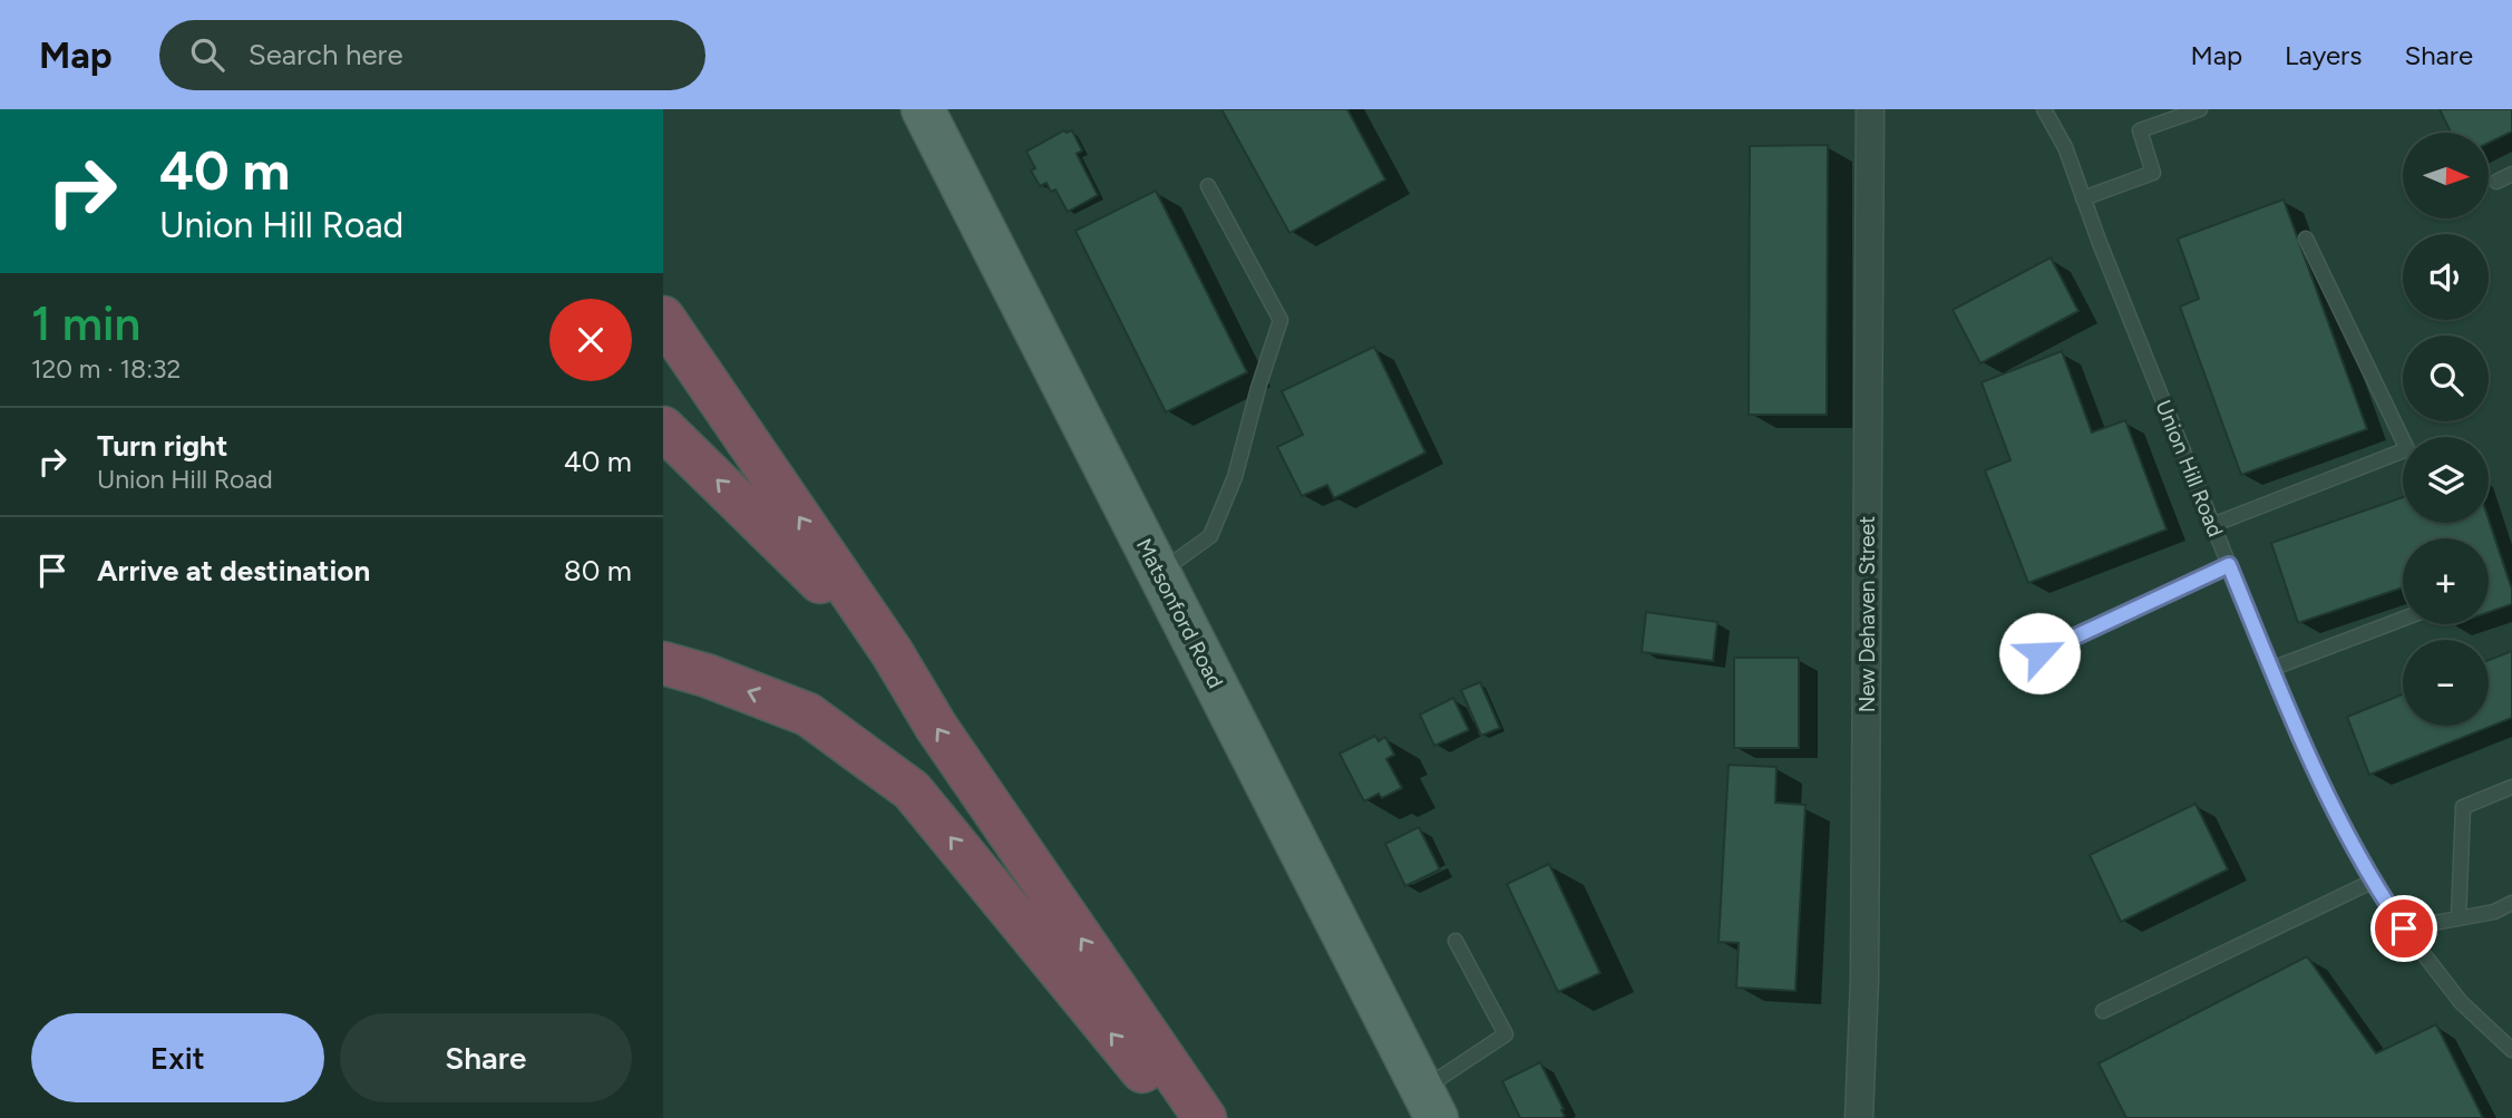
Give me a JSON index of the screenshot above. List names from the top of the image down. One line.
{"streets":{"main road":["Matsonford Road"],"street":["New Dehaven Street"],"lane":["Union Hill Road"]},"north":"right","page":{"header":"Map","search":"Search here","nav":["Map","Layers","Share"],"turn":["40 m","Union Hill Road"],"map_buttons":["+","−"],"heading":["1 min","120 m · 18:32"],"list":[{"name":"Turn right","note":"Union Hill Road","value":"40 m"},{"name":"Arrive at destination","value":"80 m"}],"buttons":["Exit","Share"]}}
